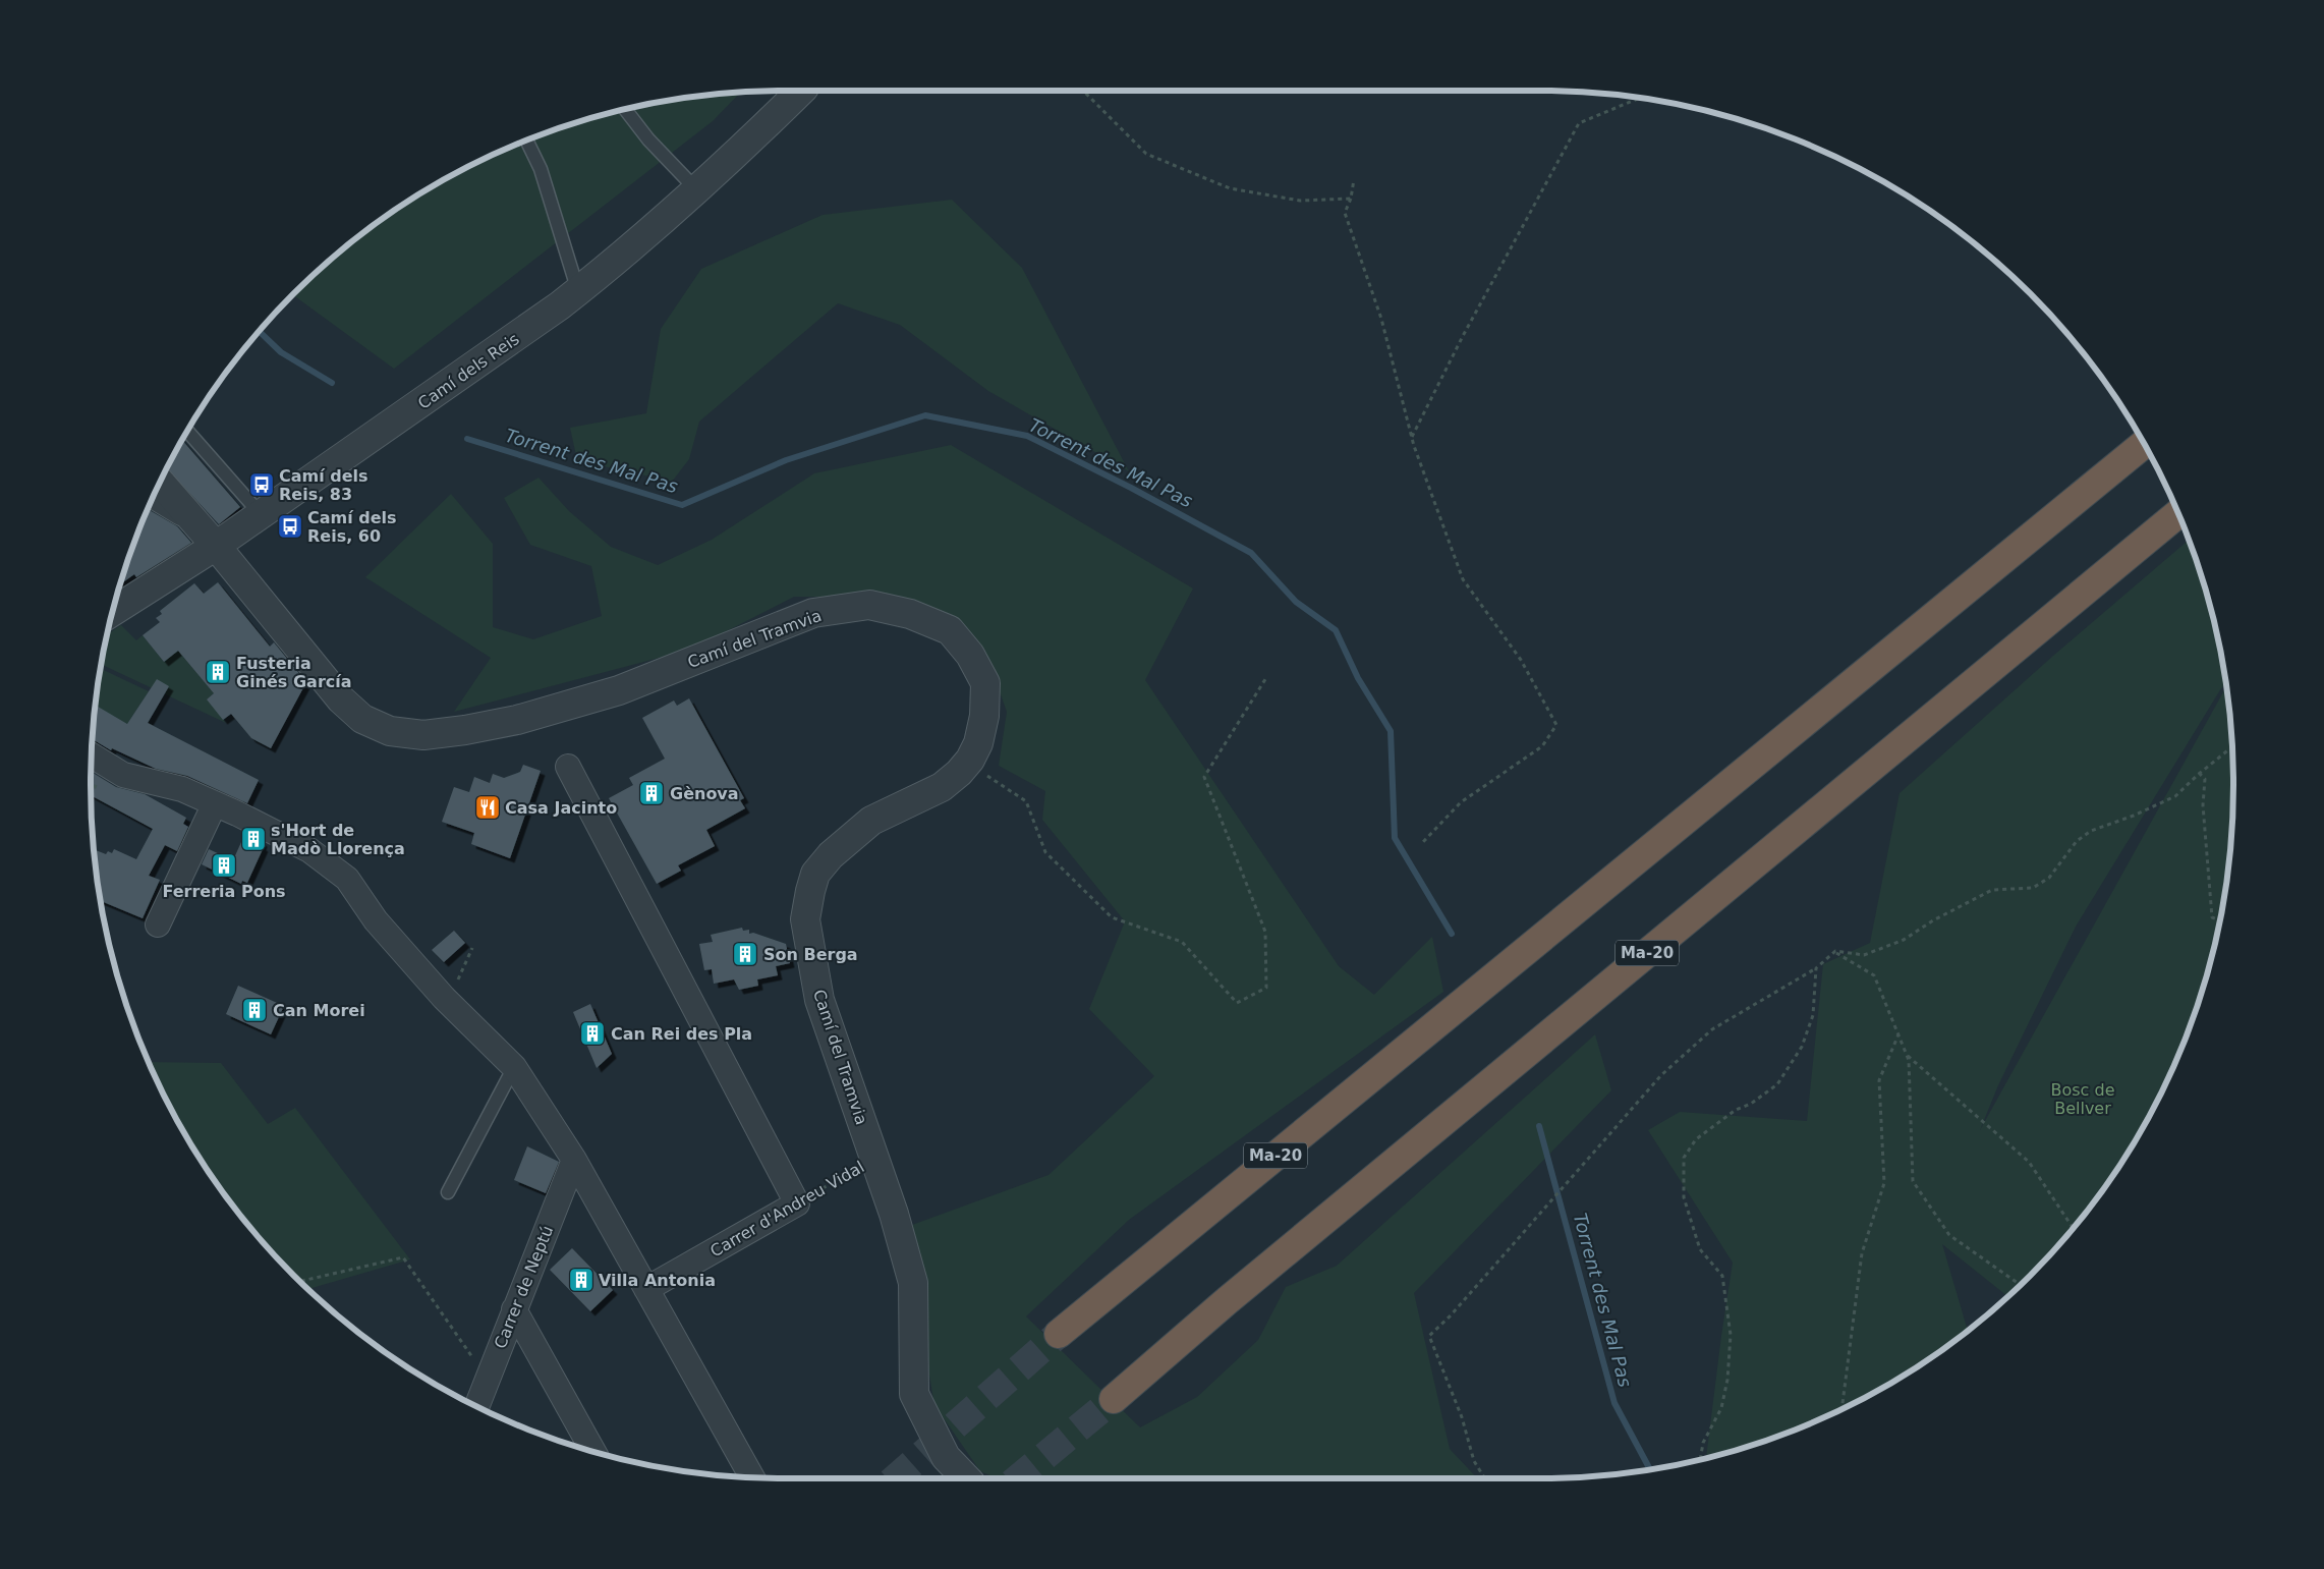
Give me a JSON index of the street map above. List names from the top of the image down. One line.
{"streets":{"highway":["Ma-20"],"street":["Camí dels Reis","Camí del Tramvia","Carrer d'Andreu Vidal","Carrer de Neptú"]},"crossings":[["Camí dels Reis","Camí del Tramvia"],["Camí del Tramvia","Carrer d'Andreu Vidal"]],"water":["Torrent des Mal Pas"],"parks":["Bosc de Bellver"],"places":{"bus stop":["Camí dels Reis, 83","Camí dels Reis, 60"],"building":["Fusteria Ginés García","Gènova","s'Hort de Madò Llorença","Ferreria Pons","Son Berga","Can Morei","Can Rei des Pla","Villa Antonia"],"restaurant":["Casa Jacinto"]}}
